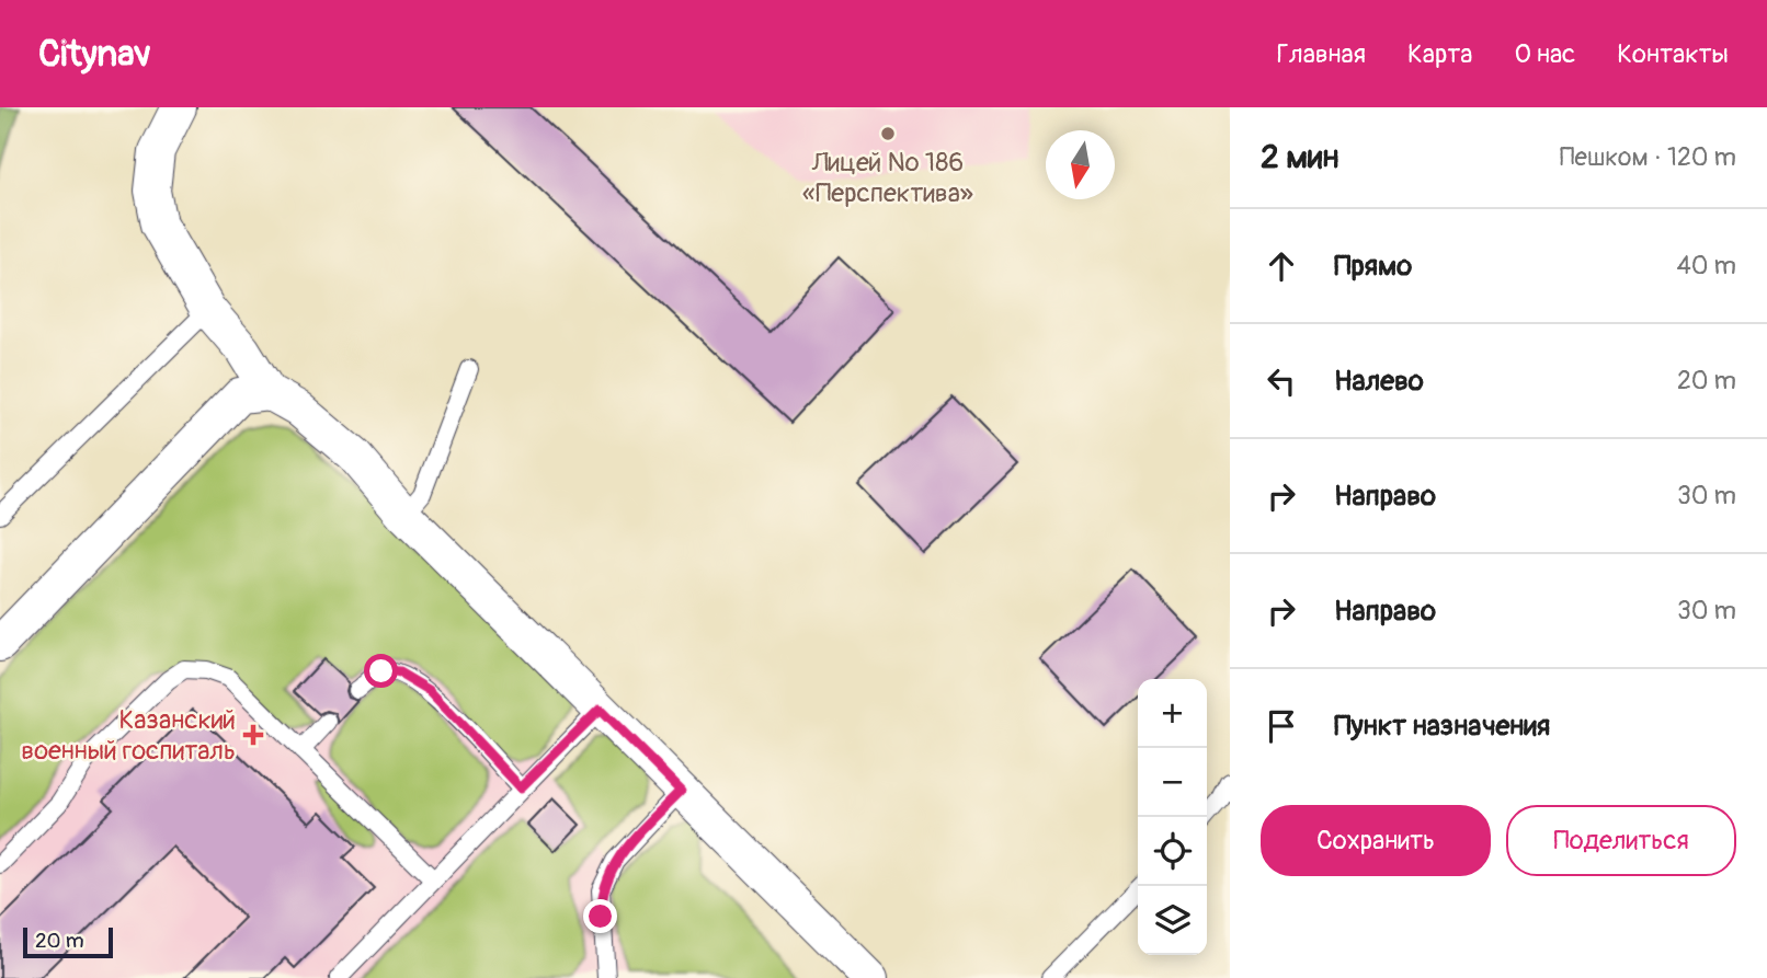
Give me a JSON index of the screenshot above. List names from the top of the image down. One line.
{"places":{"other":["Лицей № 186 «Перспектива»"],"health":["Казанский военный госпиталь"]},"scale_bar":"20 m","north":"bottom","page":{"header":"Citynav","nav":["Главная","Карта","О нас","Контакты"],"heading":["2 мин","Пешком · 120 m"],"list":[["Прямо","40 m"],["Налево","20 m"],["Направо","30 m"],["Направо","30 m"],"Пункт назначения"],"map_buttons":["+","−"],"buttons":["Сохранить","Поделиться"],"scale":"20 m"}}
